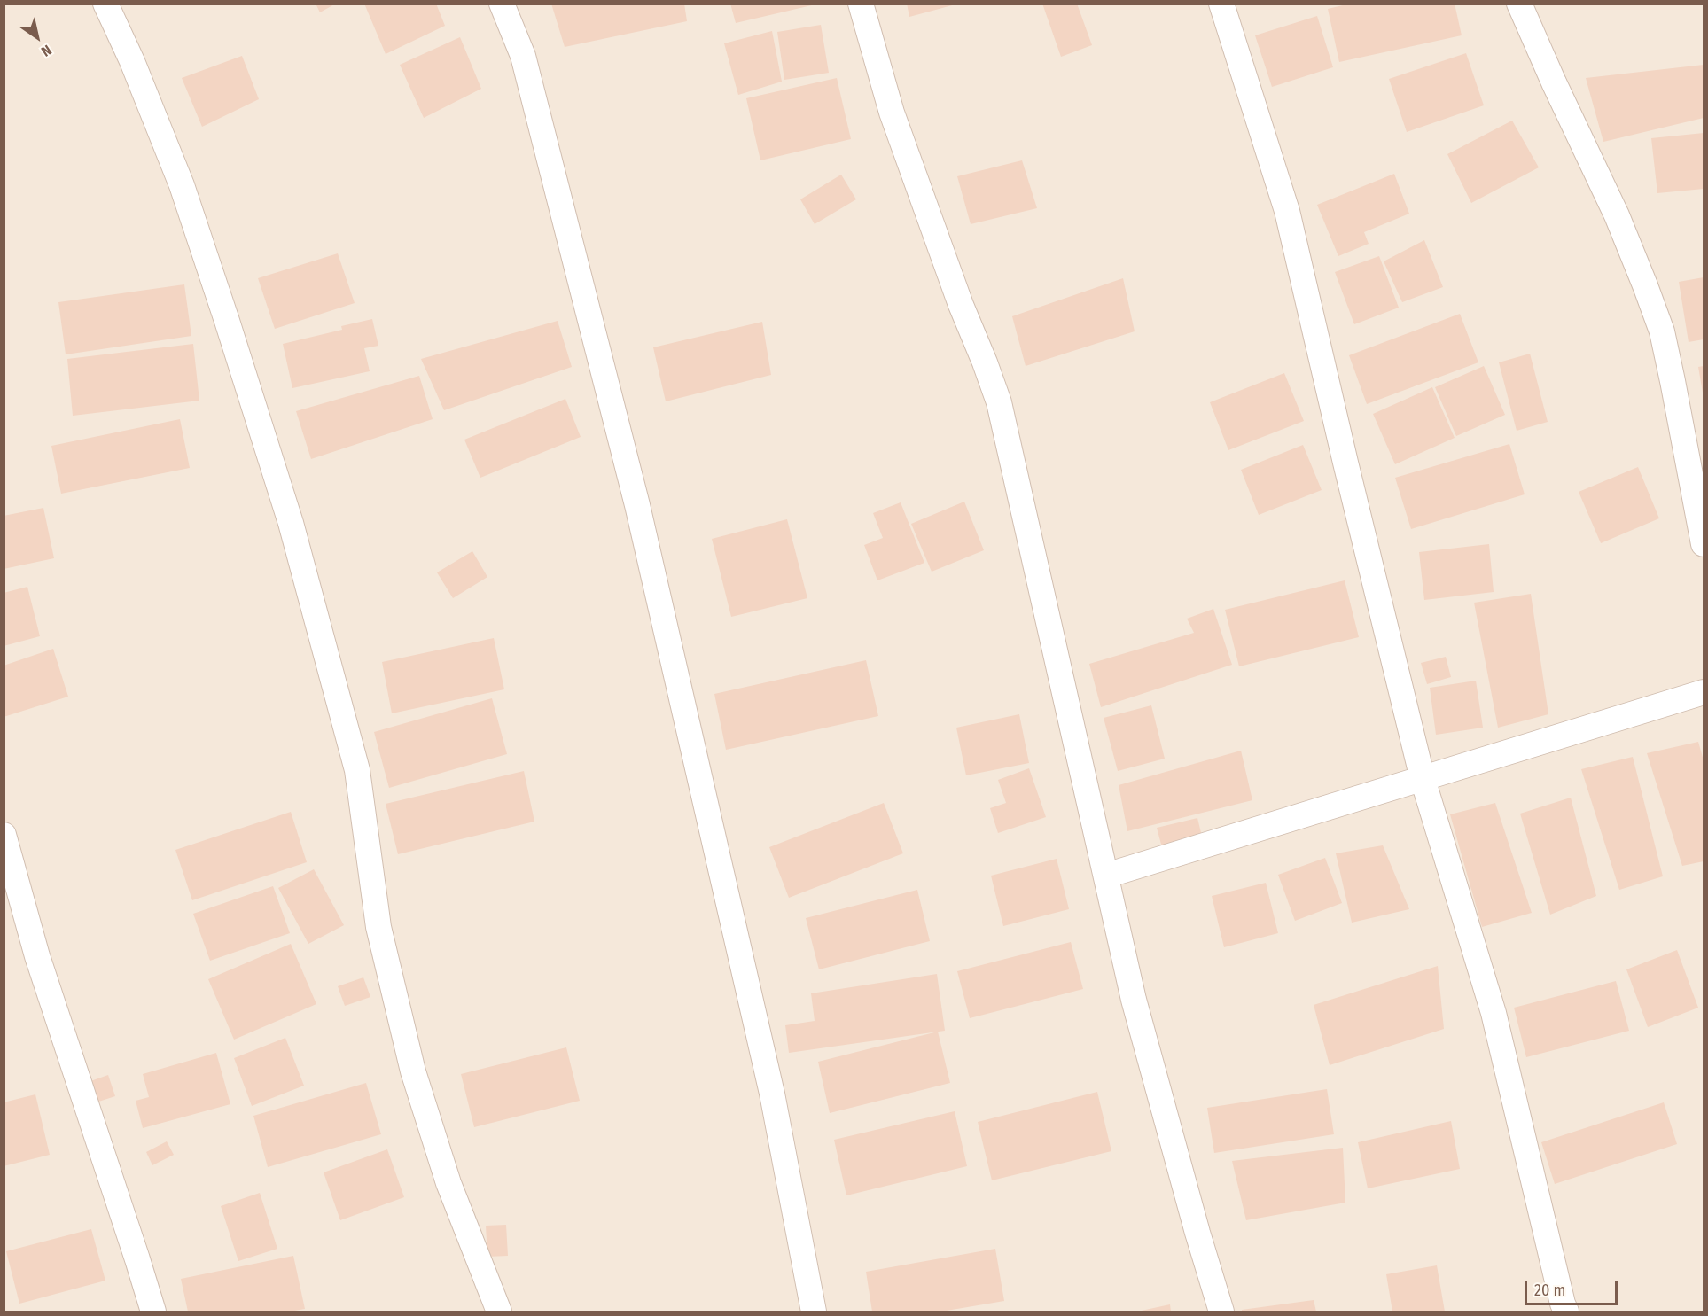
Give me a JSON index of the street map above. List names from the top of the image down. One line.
{"scale_bar":"20 m","north":"bottom right"}
